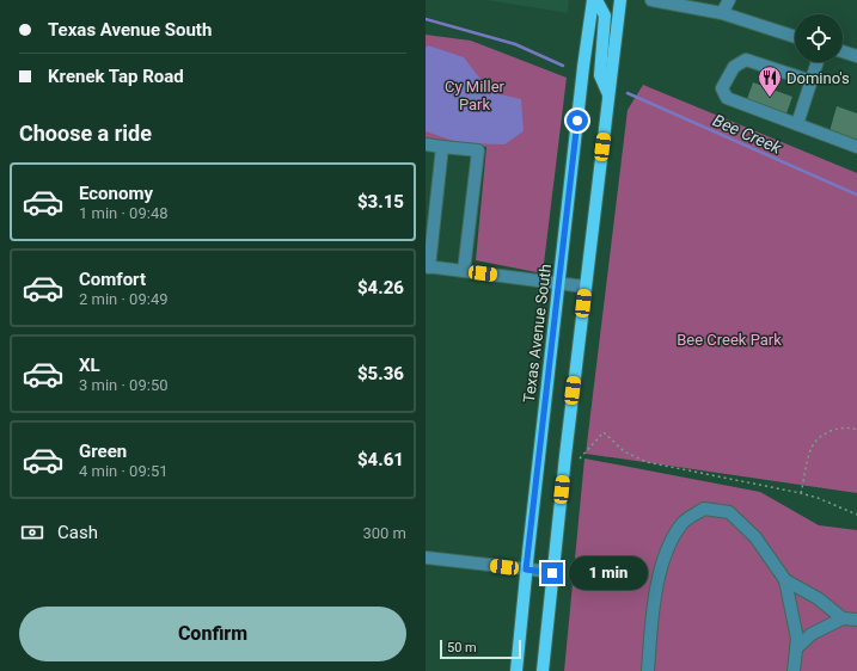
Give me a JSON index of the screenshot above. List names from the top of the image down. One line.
{"streets":{"main road":["Texas Avenue South"]},"water":["Bee Creek"],"parks":["Cy Miller Park","Bee Creek Park"],"places":{"restaurant":["Domino's"]},"scale_bar":"50 m","page":{"banner":["Texas Avenue South","Krenek Tap Road"],"heading":"Choose a ride","list":[{"name":"Economy","note":"1 min · 09:48","value":"$3.15"},{"name":"Comfort","note":"2 min · 09:49","value":"$4.26"},{"name":"XL","note":"3 min · 09:50","value":"$5.36"},{"name":"Green","note":"4 min · 09:51","value":"$4.61"}],"pay":["Cash","300 m"],"bubble":"1 min","buttons":"Confirm","scale":"50 m"}}
